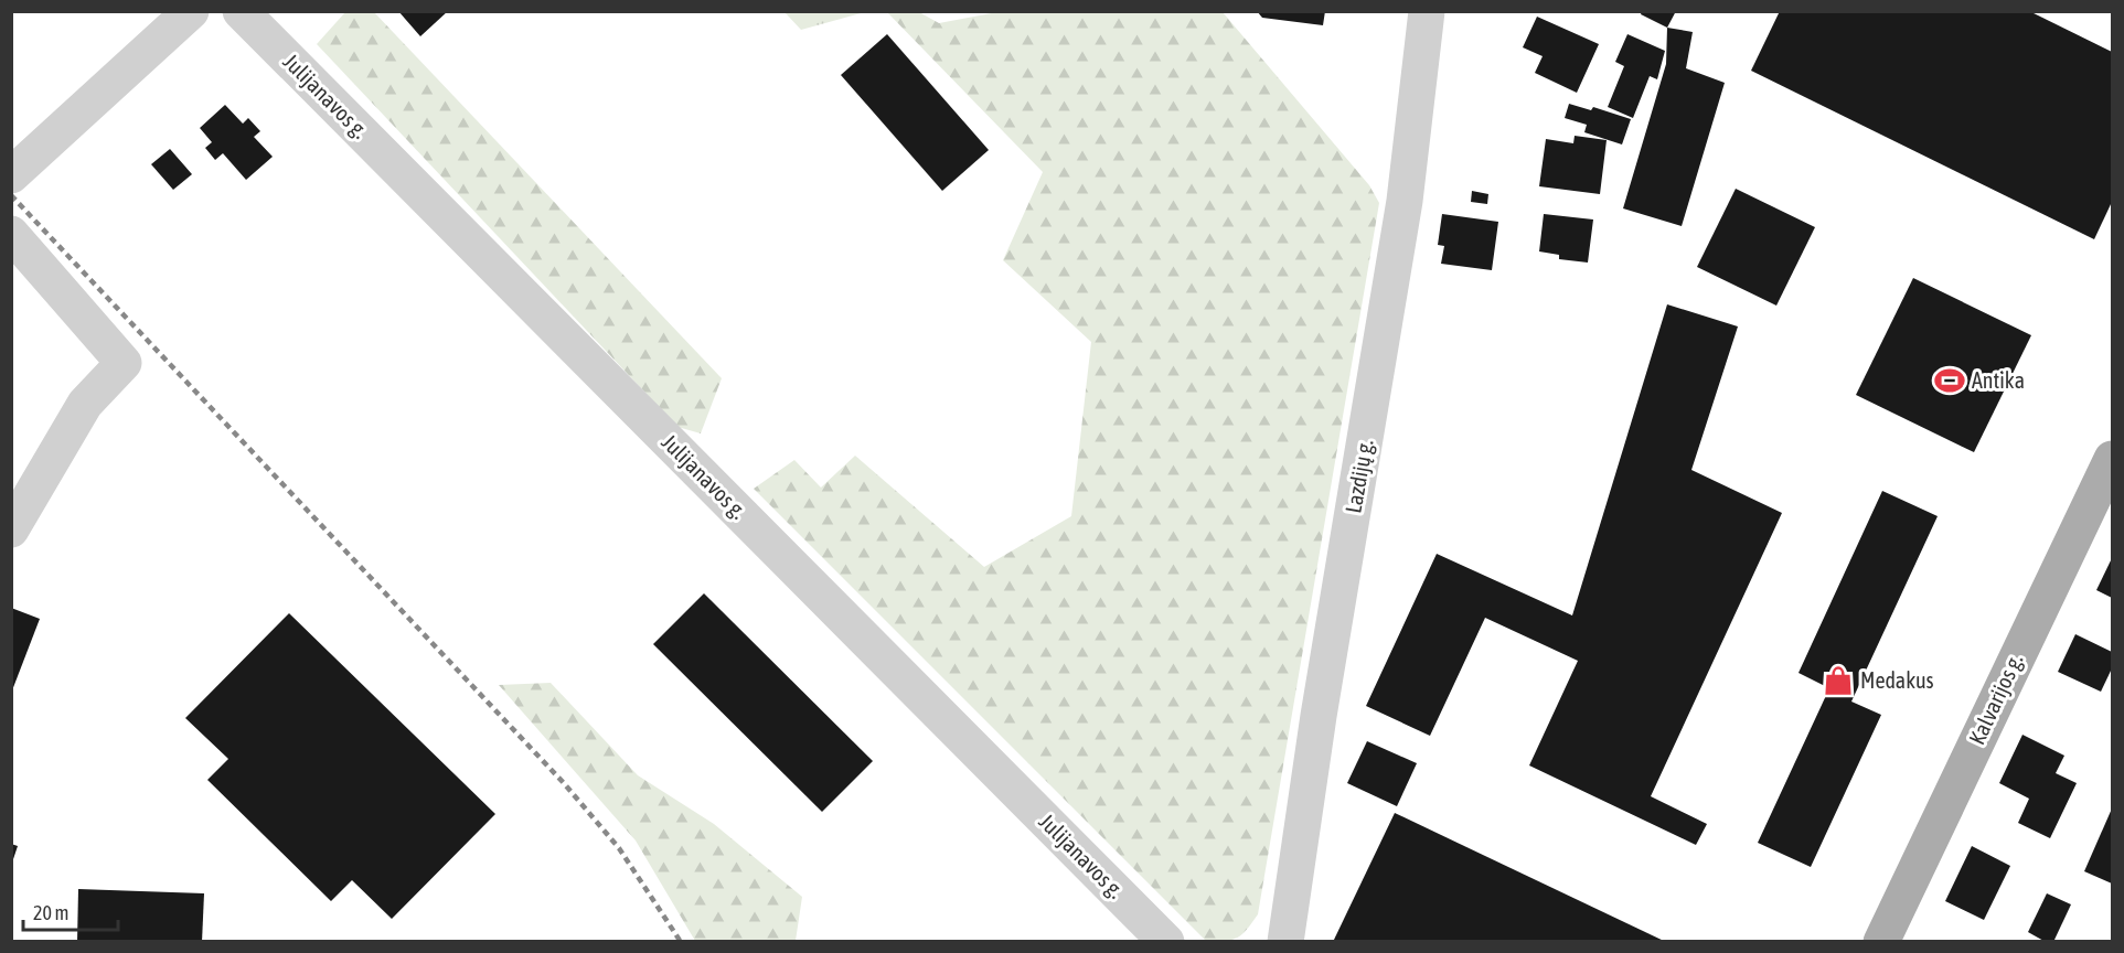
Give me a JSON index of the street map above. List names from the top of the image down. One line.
{"streets":{"main road":["Kalvarijos g."],"street":["Julijanavos g.","Lazdijų g."]},"places":{"sports":["Antika"],"shop":["Medakus"]},"scale_bar":"20 m"}
